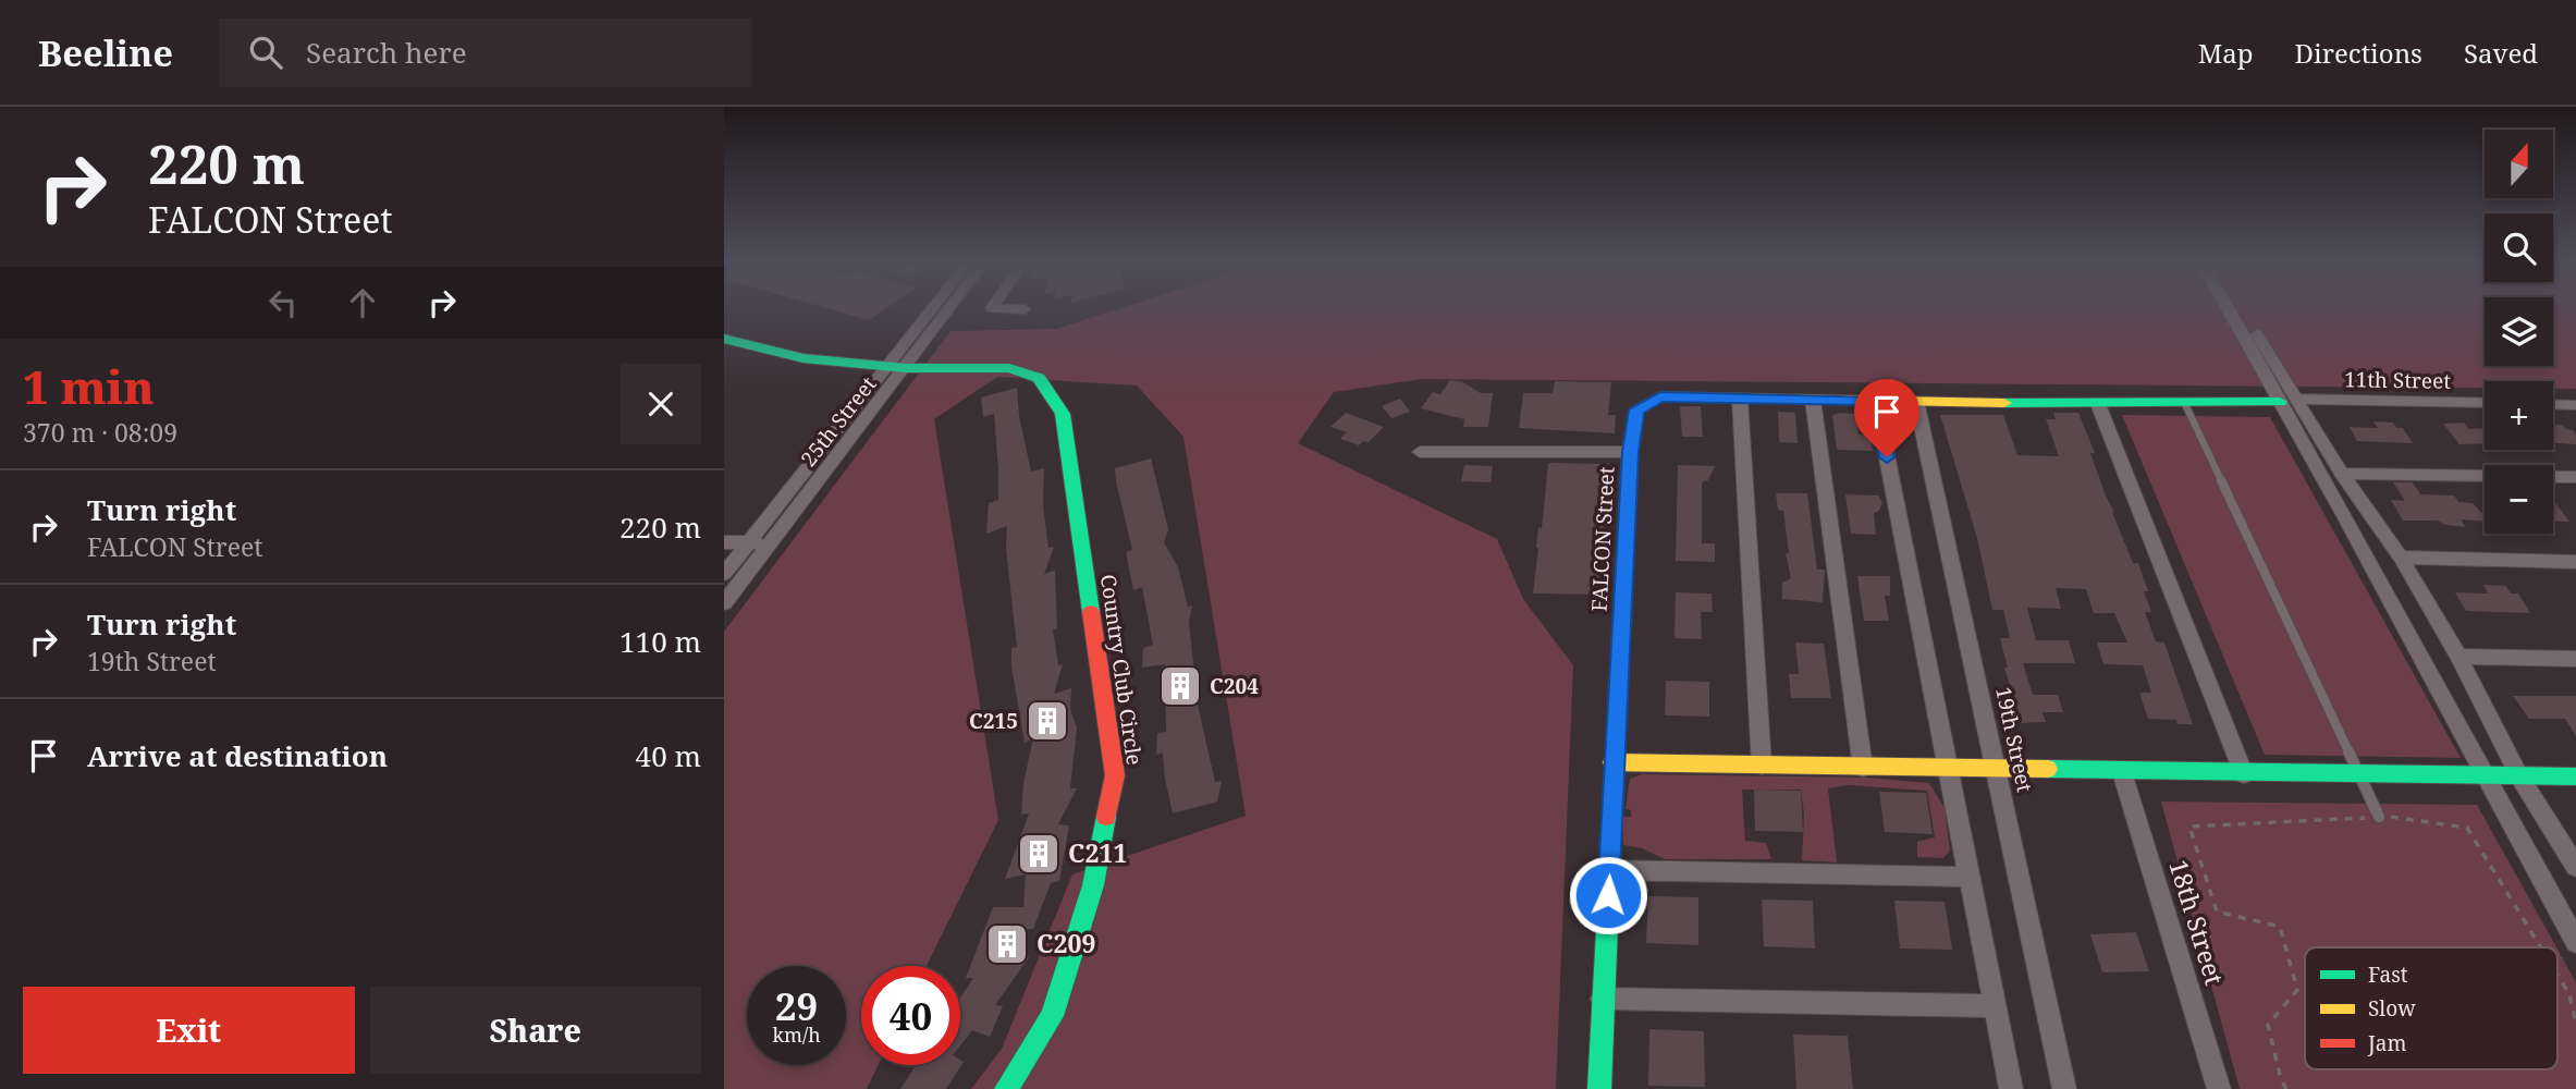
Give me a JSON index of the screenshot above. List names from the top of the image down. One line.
{"streets":{"street":["11th Street","25th Street","FALCON Street","Country Club Circle","19th Street","18th Street"]},"crossings":[["11th Street","FALCON Street"],["25th Street","Country Club Circle"],["FALCON Street","19th Street"]],"places":{"building":["C204","C215","C211","C209"]},"legend":["Fast","Slow","Jam"],"north":"top","page":{"header":"Beeline","search":"Search here","nav":["Map","Directions","Saved"],"turn":["220 m","FALCON Street"],"map_buttons":["+","−"],"heading":["1 min","370 m · 08:09"],"list":[{"name":"Turn right","note":"FALCON Street","value":"220 m"},{"name":"Turn right","note":"19th Street","value":"110 m"},{"name":"Arrive at destination","value":"40 m"}],"speed":"29 km/h","limit":"40","buttons":["Exit","Share"]}}
